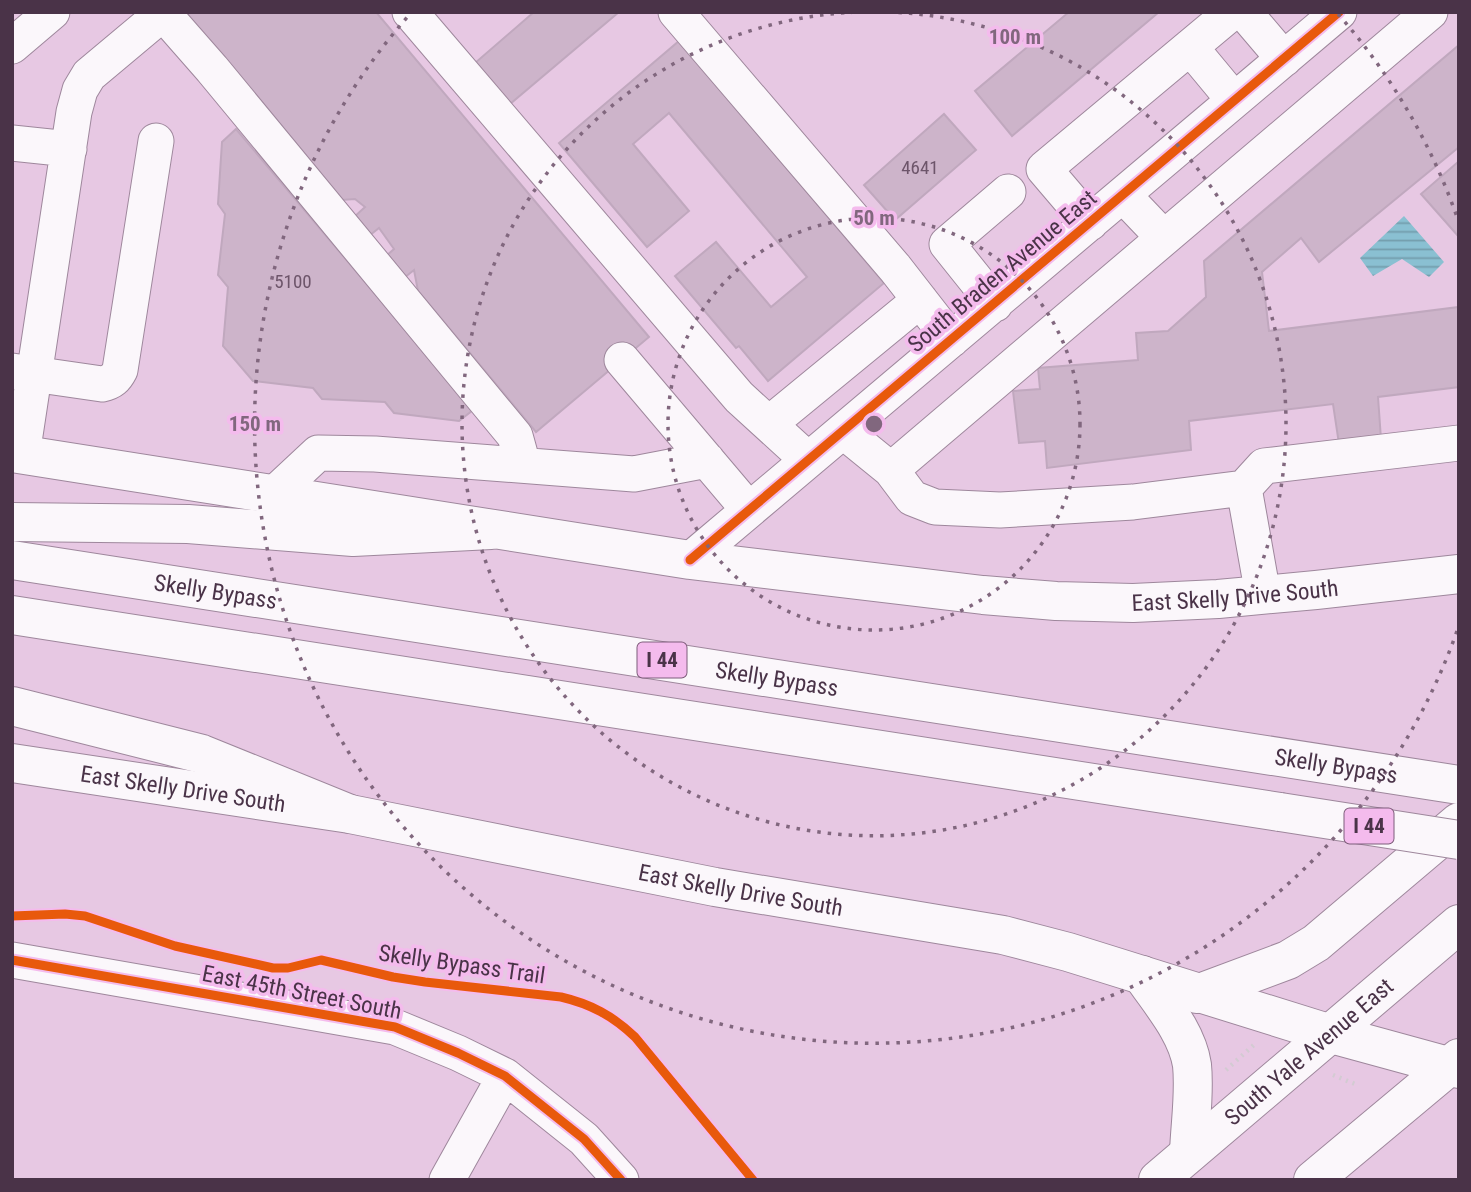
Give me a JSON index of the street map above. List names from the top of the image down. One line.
{"streets":{"main road":["Skelly Bypass","East Skelly Drive South","I 44","South Yale Avenue East"],"street":["South Braden Avenue East","East 45th Street South"],"cycle path":["Skelly Bypass Trail"]},"crossings":[["South Braden Avenue East","East Skelly Drive South"],["East Skelly Drive South","South Yale Avenue East"]],"house_numbers":["4641","5100"],"rings":["100 m","50 m","150 m"]}
